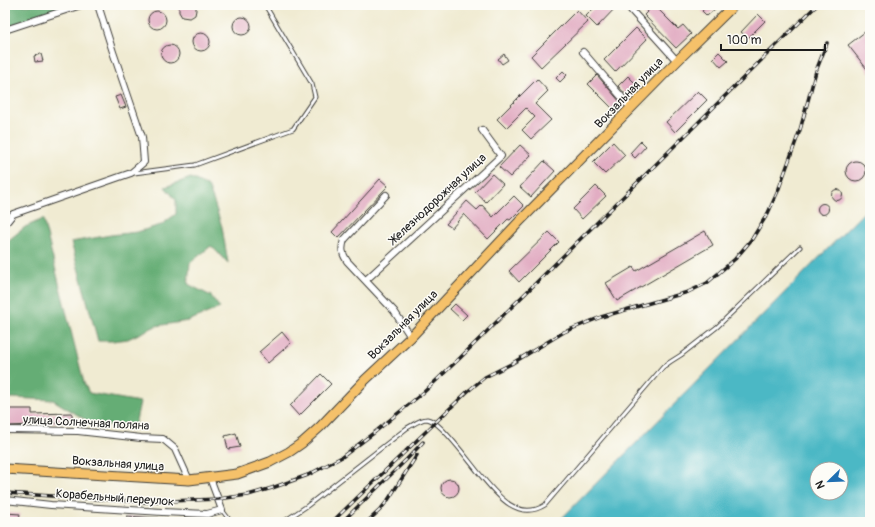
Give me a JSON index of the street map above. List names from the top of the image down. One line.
{"streets":{"main road":["Вокзальная улица"],"street":["Железнодорожная улица","улица Солнечная поляна","Корабельный переулок"]},"crossings":[["Вокзальная улица","улица Солнечная поляна"]],"scale_bar":"100 m","north":"bottom left"}
